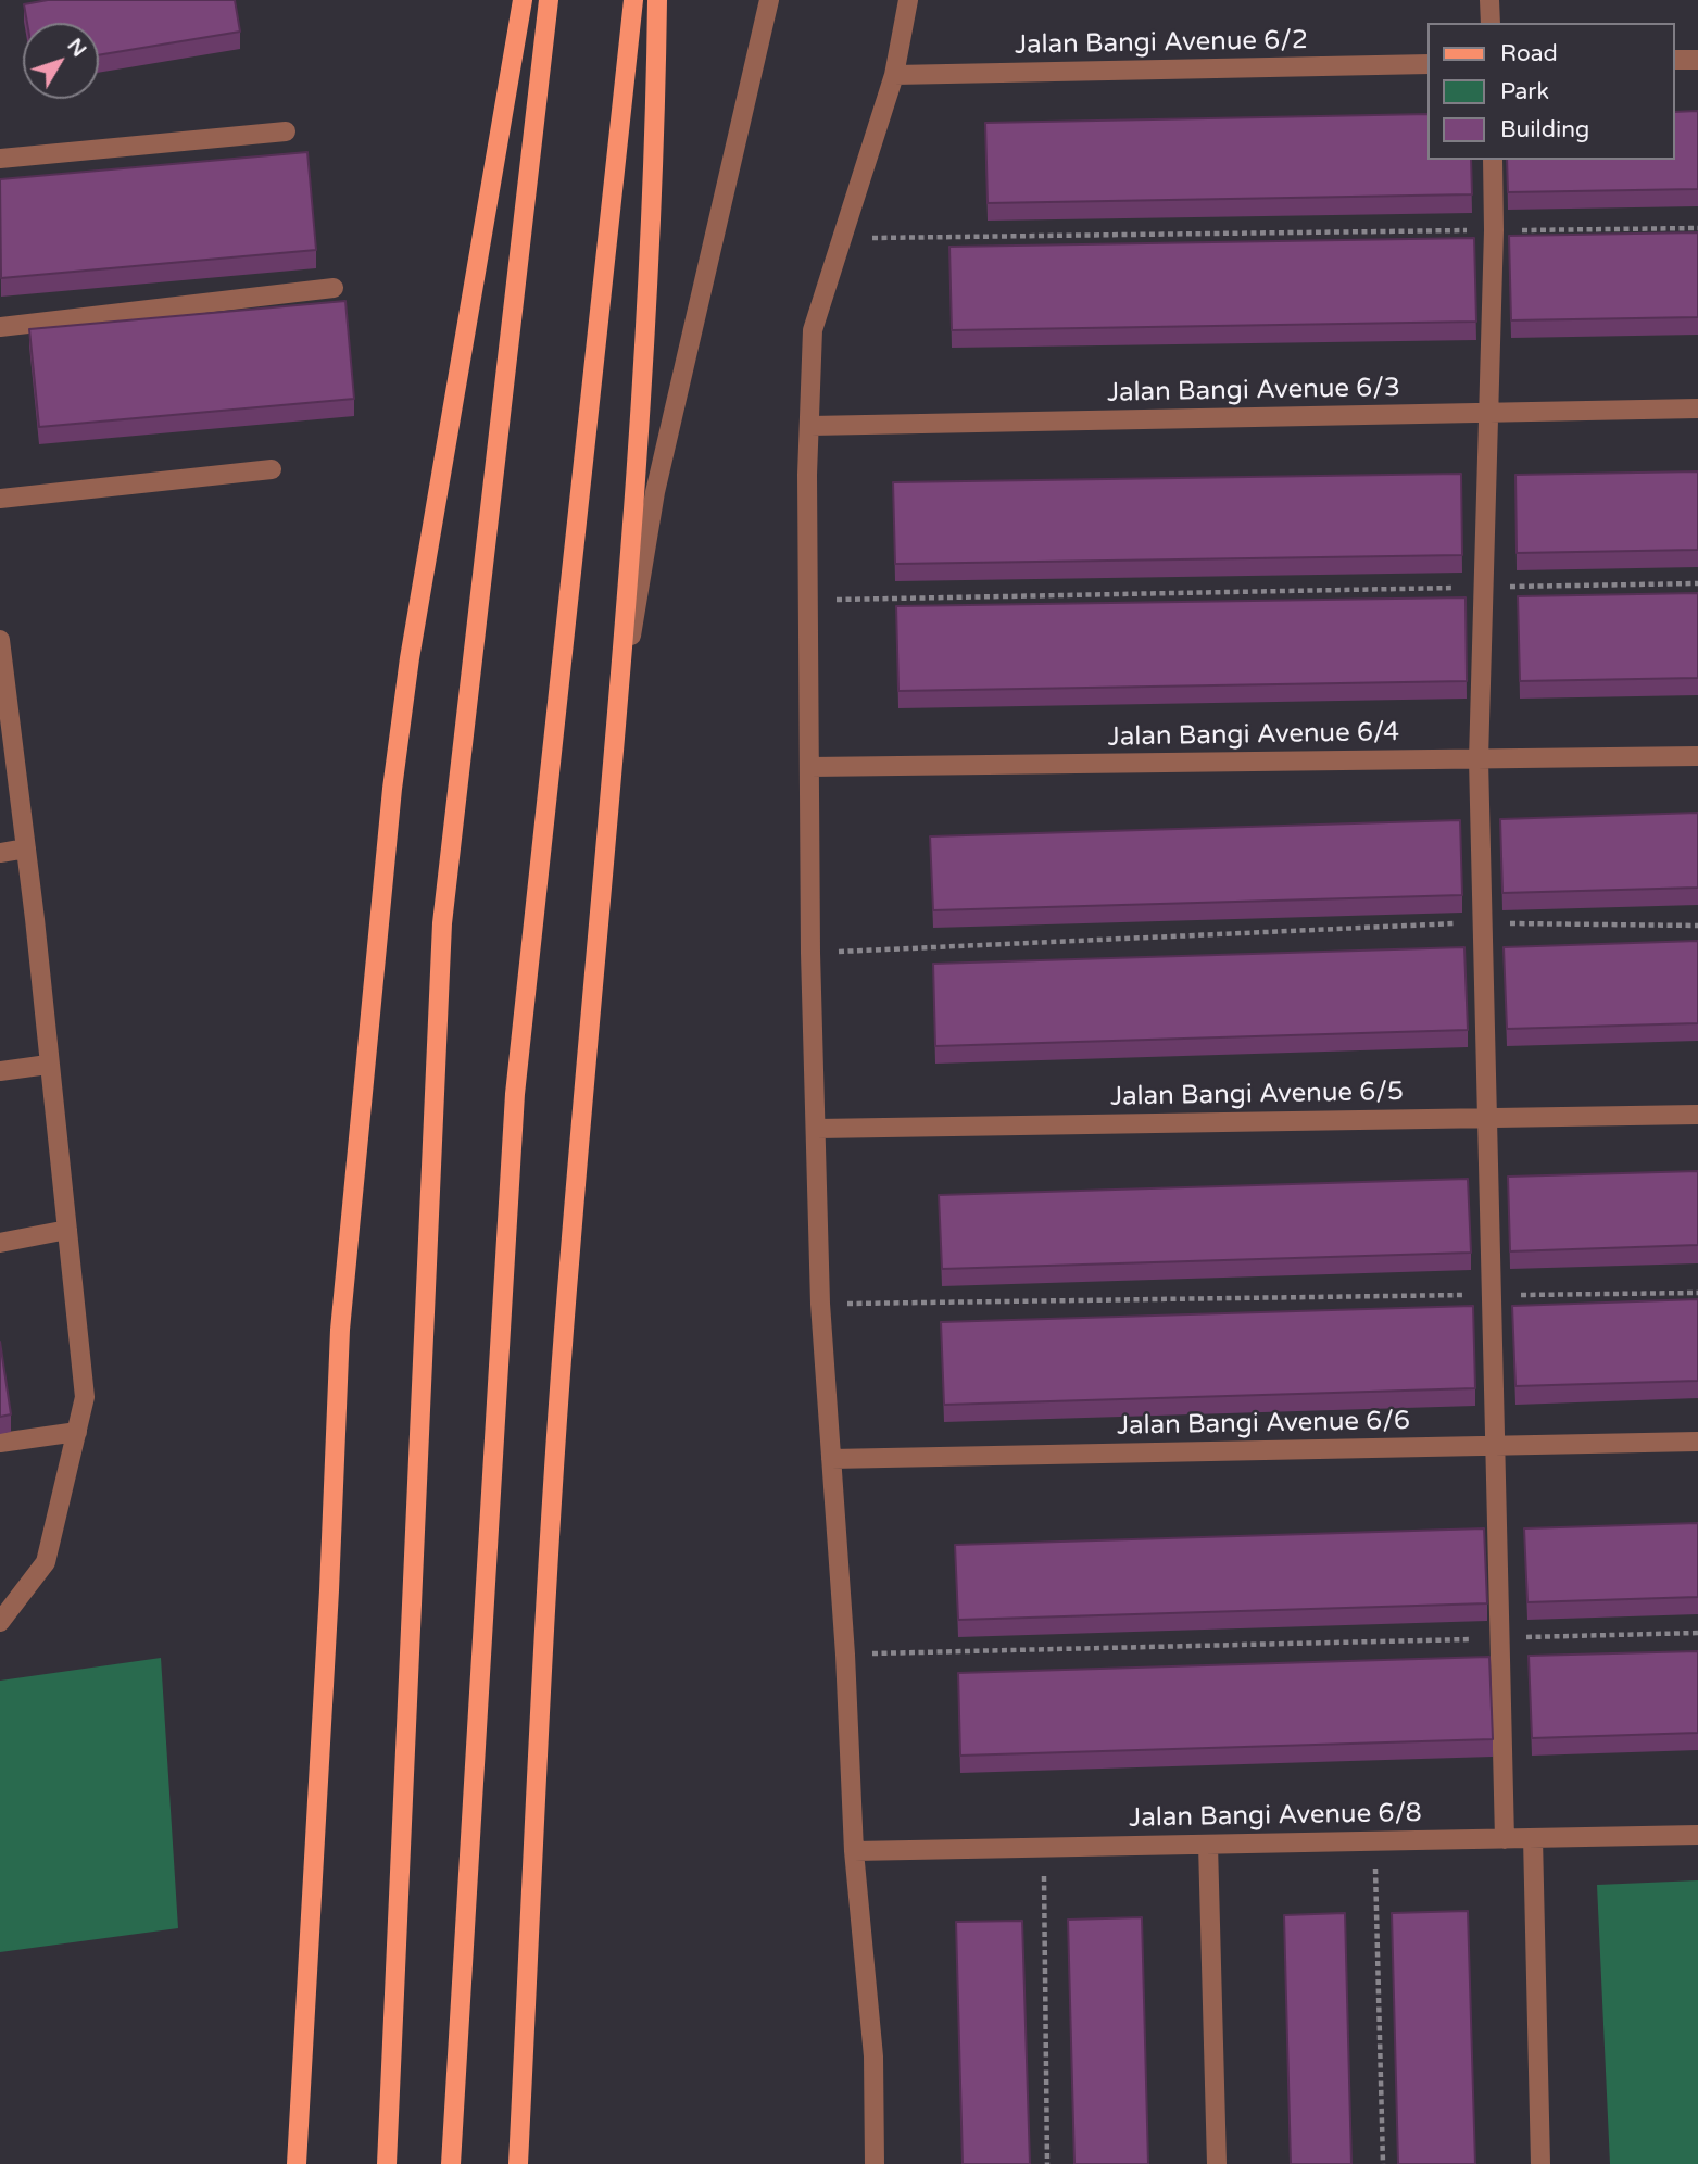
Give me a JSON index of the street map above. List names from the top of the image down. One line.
{"streets":{"street":["Jalan Bangi Avenue 6/2","Jalan Bangi Avenue 6/3","Jalan Bangi Avenue 6/4","Jalan Bangi Avenue 6/5","Jalan Bangi Avenue 6/6","Jalan Bangi Avenue 6/8"]},"legend":["Road","Park","Building"],"north":"top right"}
